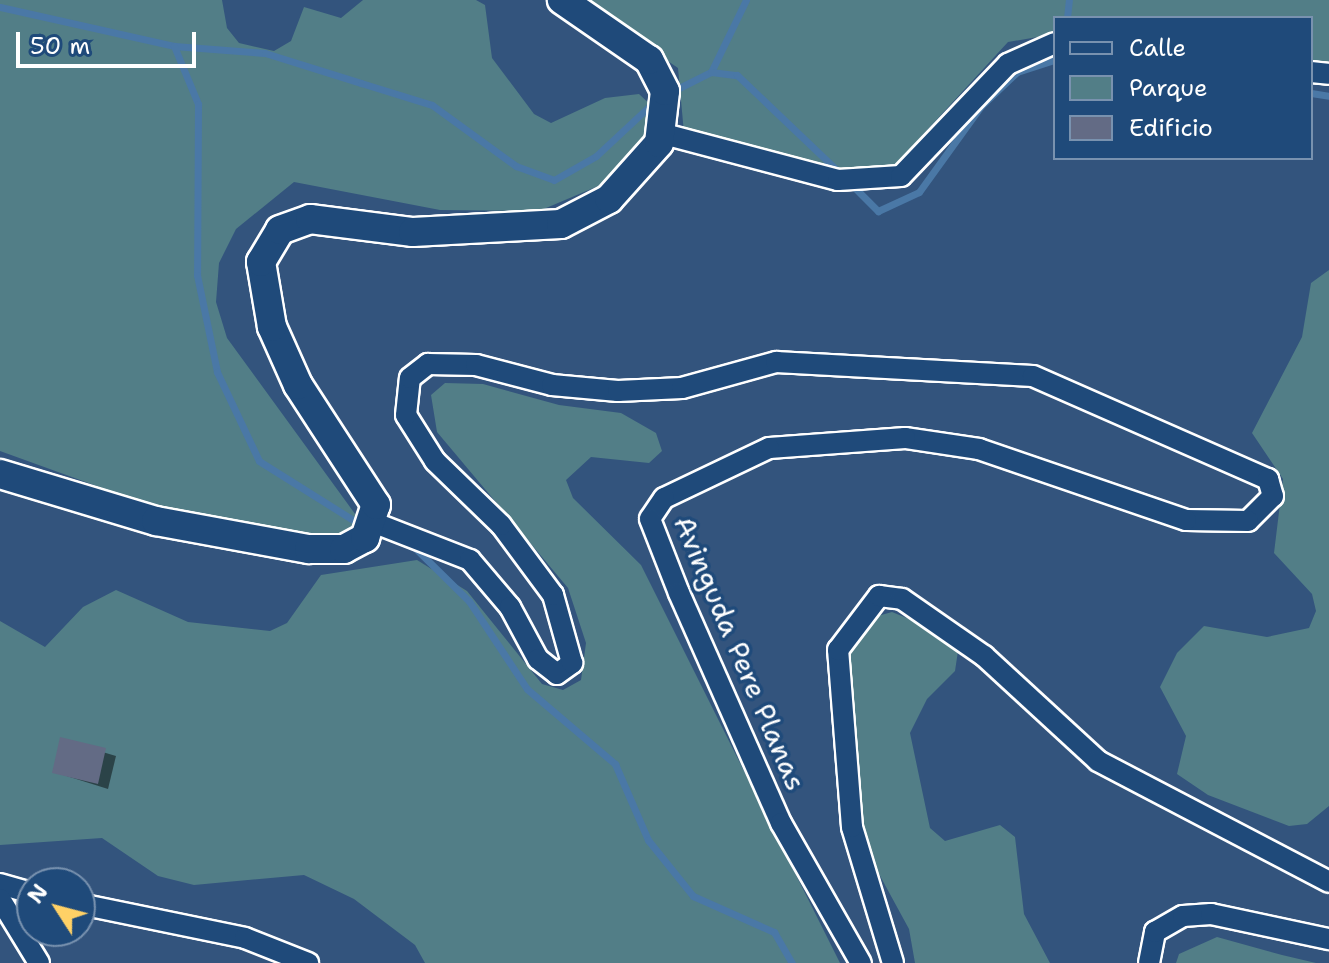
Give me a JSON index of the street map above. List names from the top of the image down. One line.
{"streets":{"street":["Avinguda Pere Planas"]},"legend":["Calle","Parque","Edificio"],"scale_bar":"50 m","north":"top left"}
